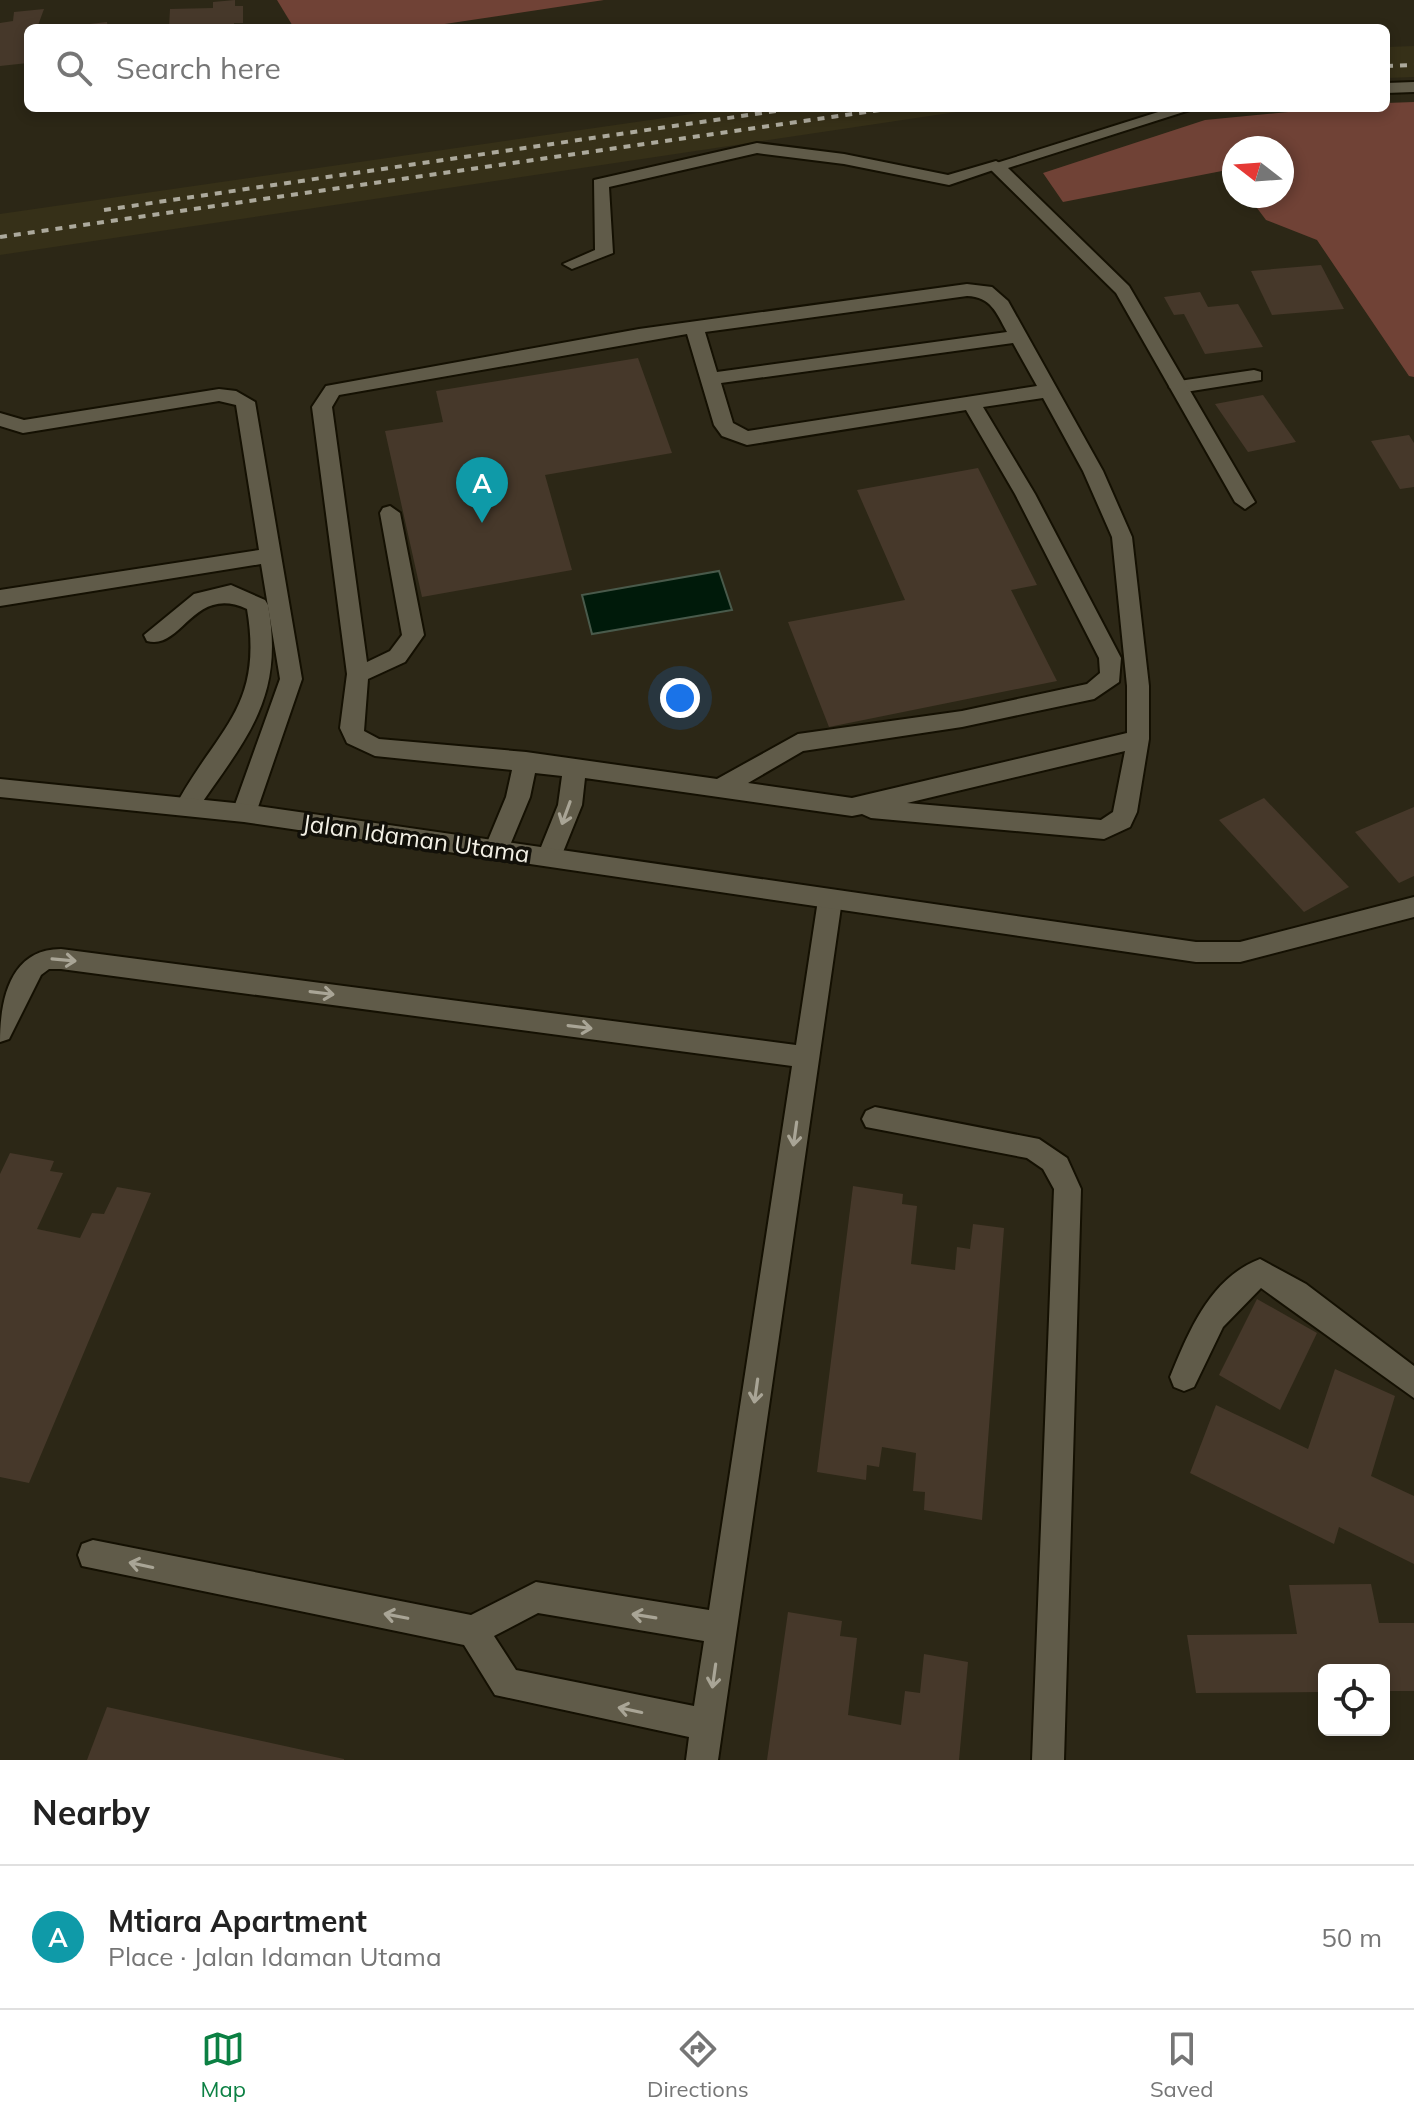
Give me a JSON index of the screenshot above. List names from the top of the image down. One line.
{"streets":{"street":["Jalan Idaman Utama"]},"north":"left","page":{"search":"Search here","pins":"A","heading":"Nearby","list":[{"mark":"A","name":"Mtiara Apartment","note":"Place · Jalan Idaman Utama","value":"50 m"}],"nav":["Map","Directions","Saved"]}}
